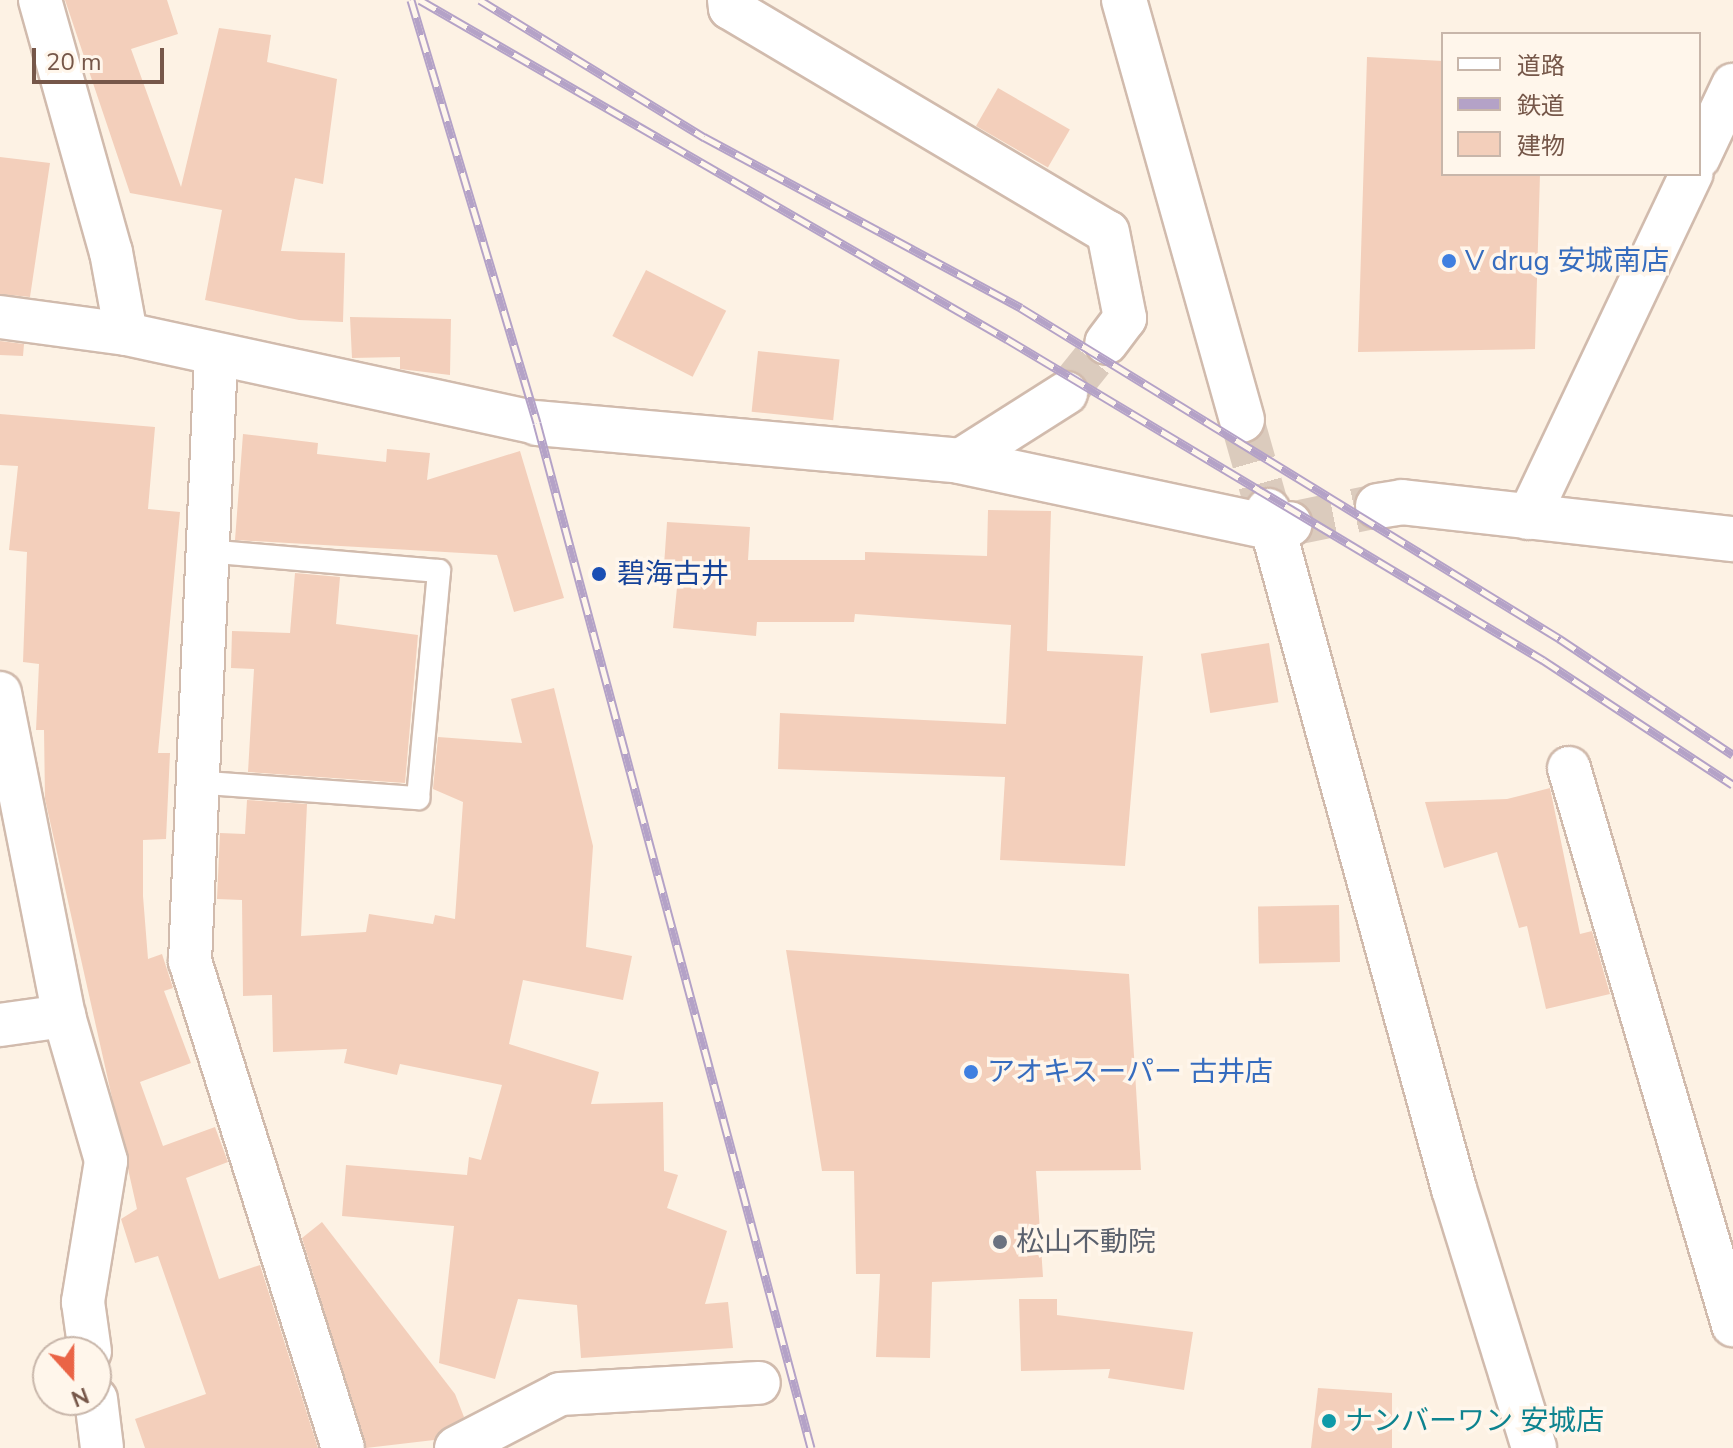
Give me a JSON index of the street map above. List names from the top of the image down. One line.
{"places":["V drug 安城南店","碧海古井","アオキスーパー 古井店","松山不動院","ナンバーワン 安城店"],"legend":["道路","鉄道","建物"],"scale_bar":"20 m","north":"bottom"}
